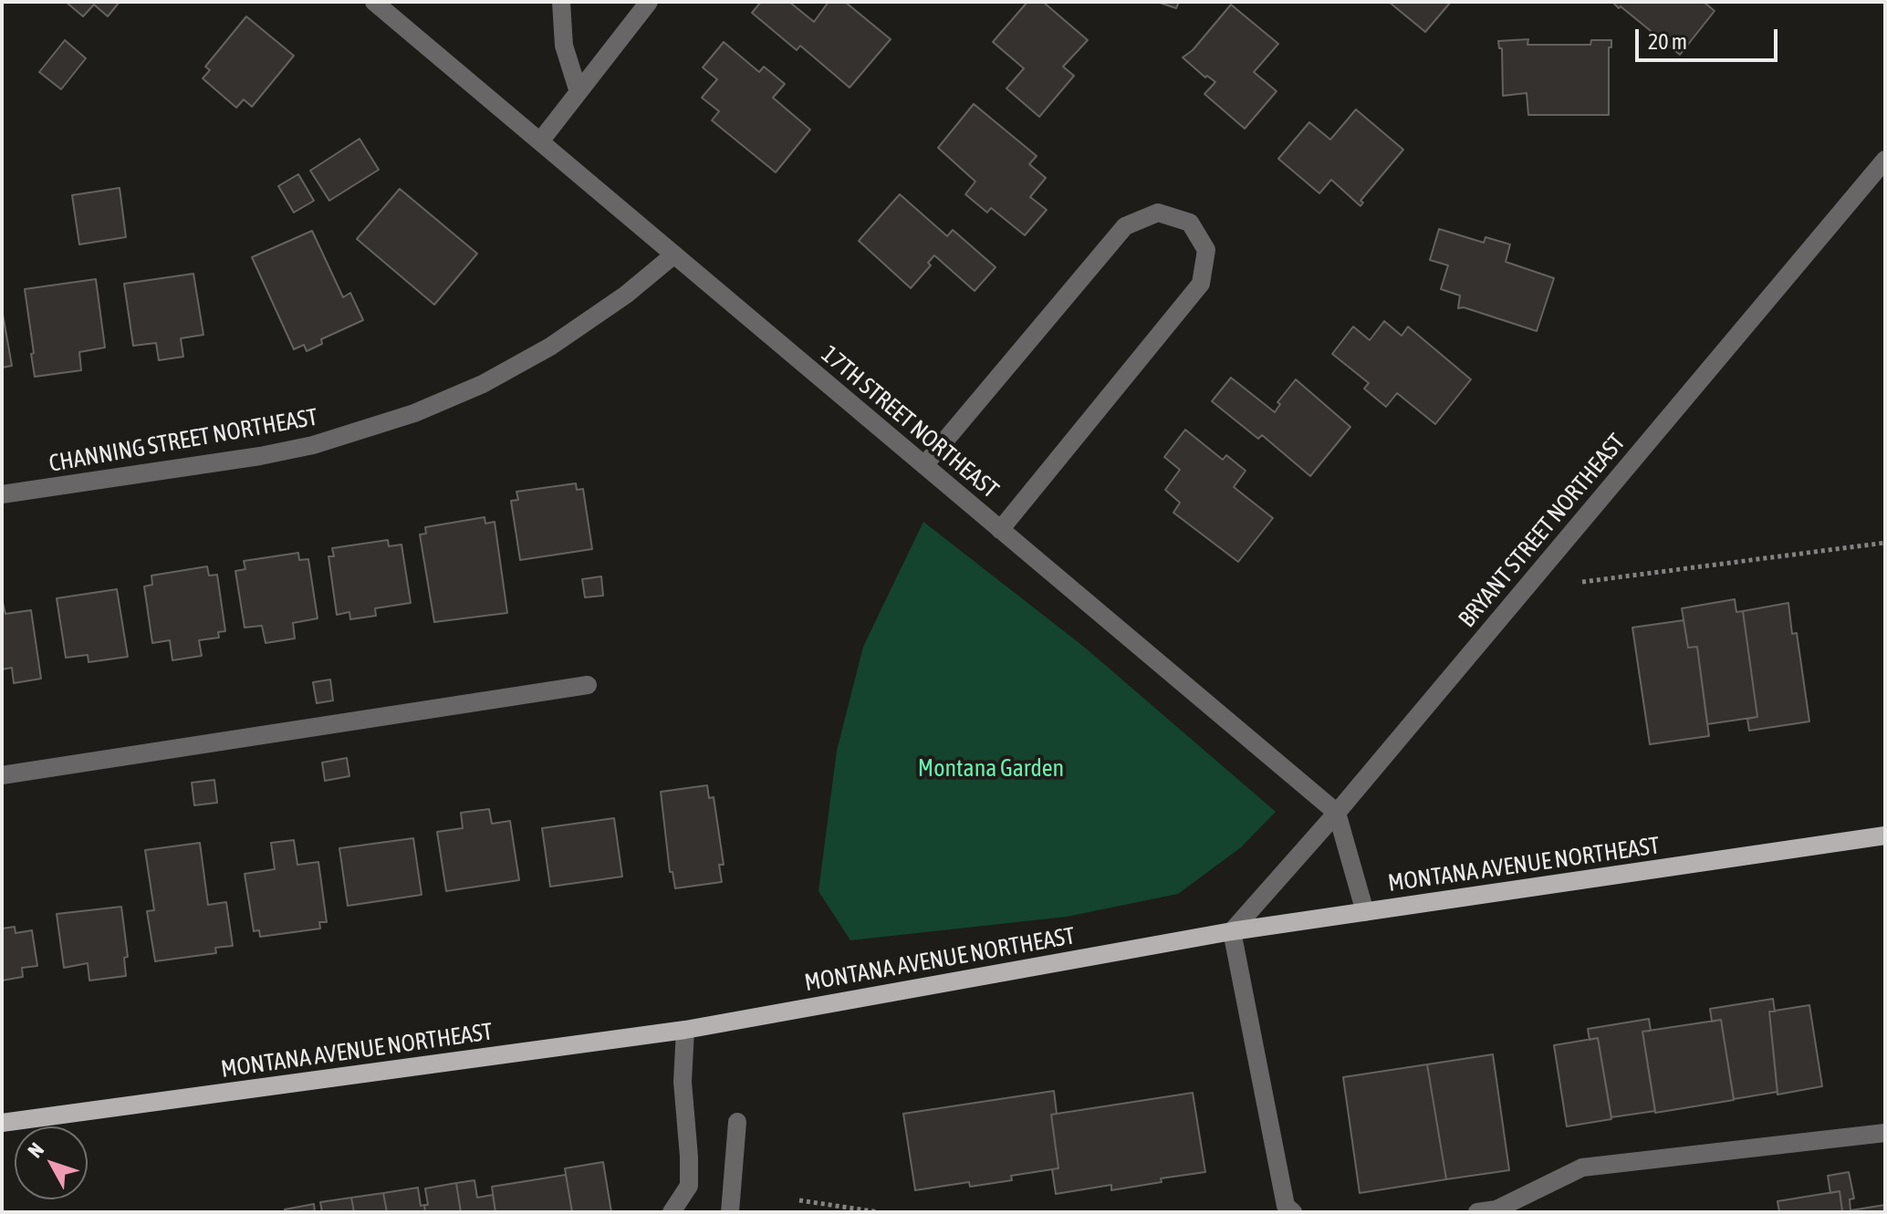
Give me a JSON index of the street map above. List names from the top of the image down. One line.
{"streets":{"main road":["MONTANA AVENUE NORTHEAST"],"street":["17TH STREET NORTHEAST","CHANNING STREET NORTHEAST","BRYANT STREET NORTHEAST"]},"crossings":[["17TH STREET NORTHEAST","CHANNING STREET NORTHEAST"],["17TH STREET NORTHEAST","BRYANT STREET NORTHEAST"],["BRYANT STREET NORTHEAST","MONTANA AVENUE NORTHEAST"]],"parks":["Montana Garden"],"scale_bar":"20 m","north":"top left"}
